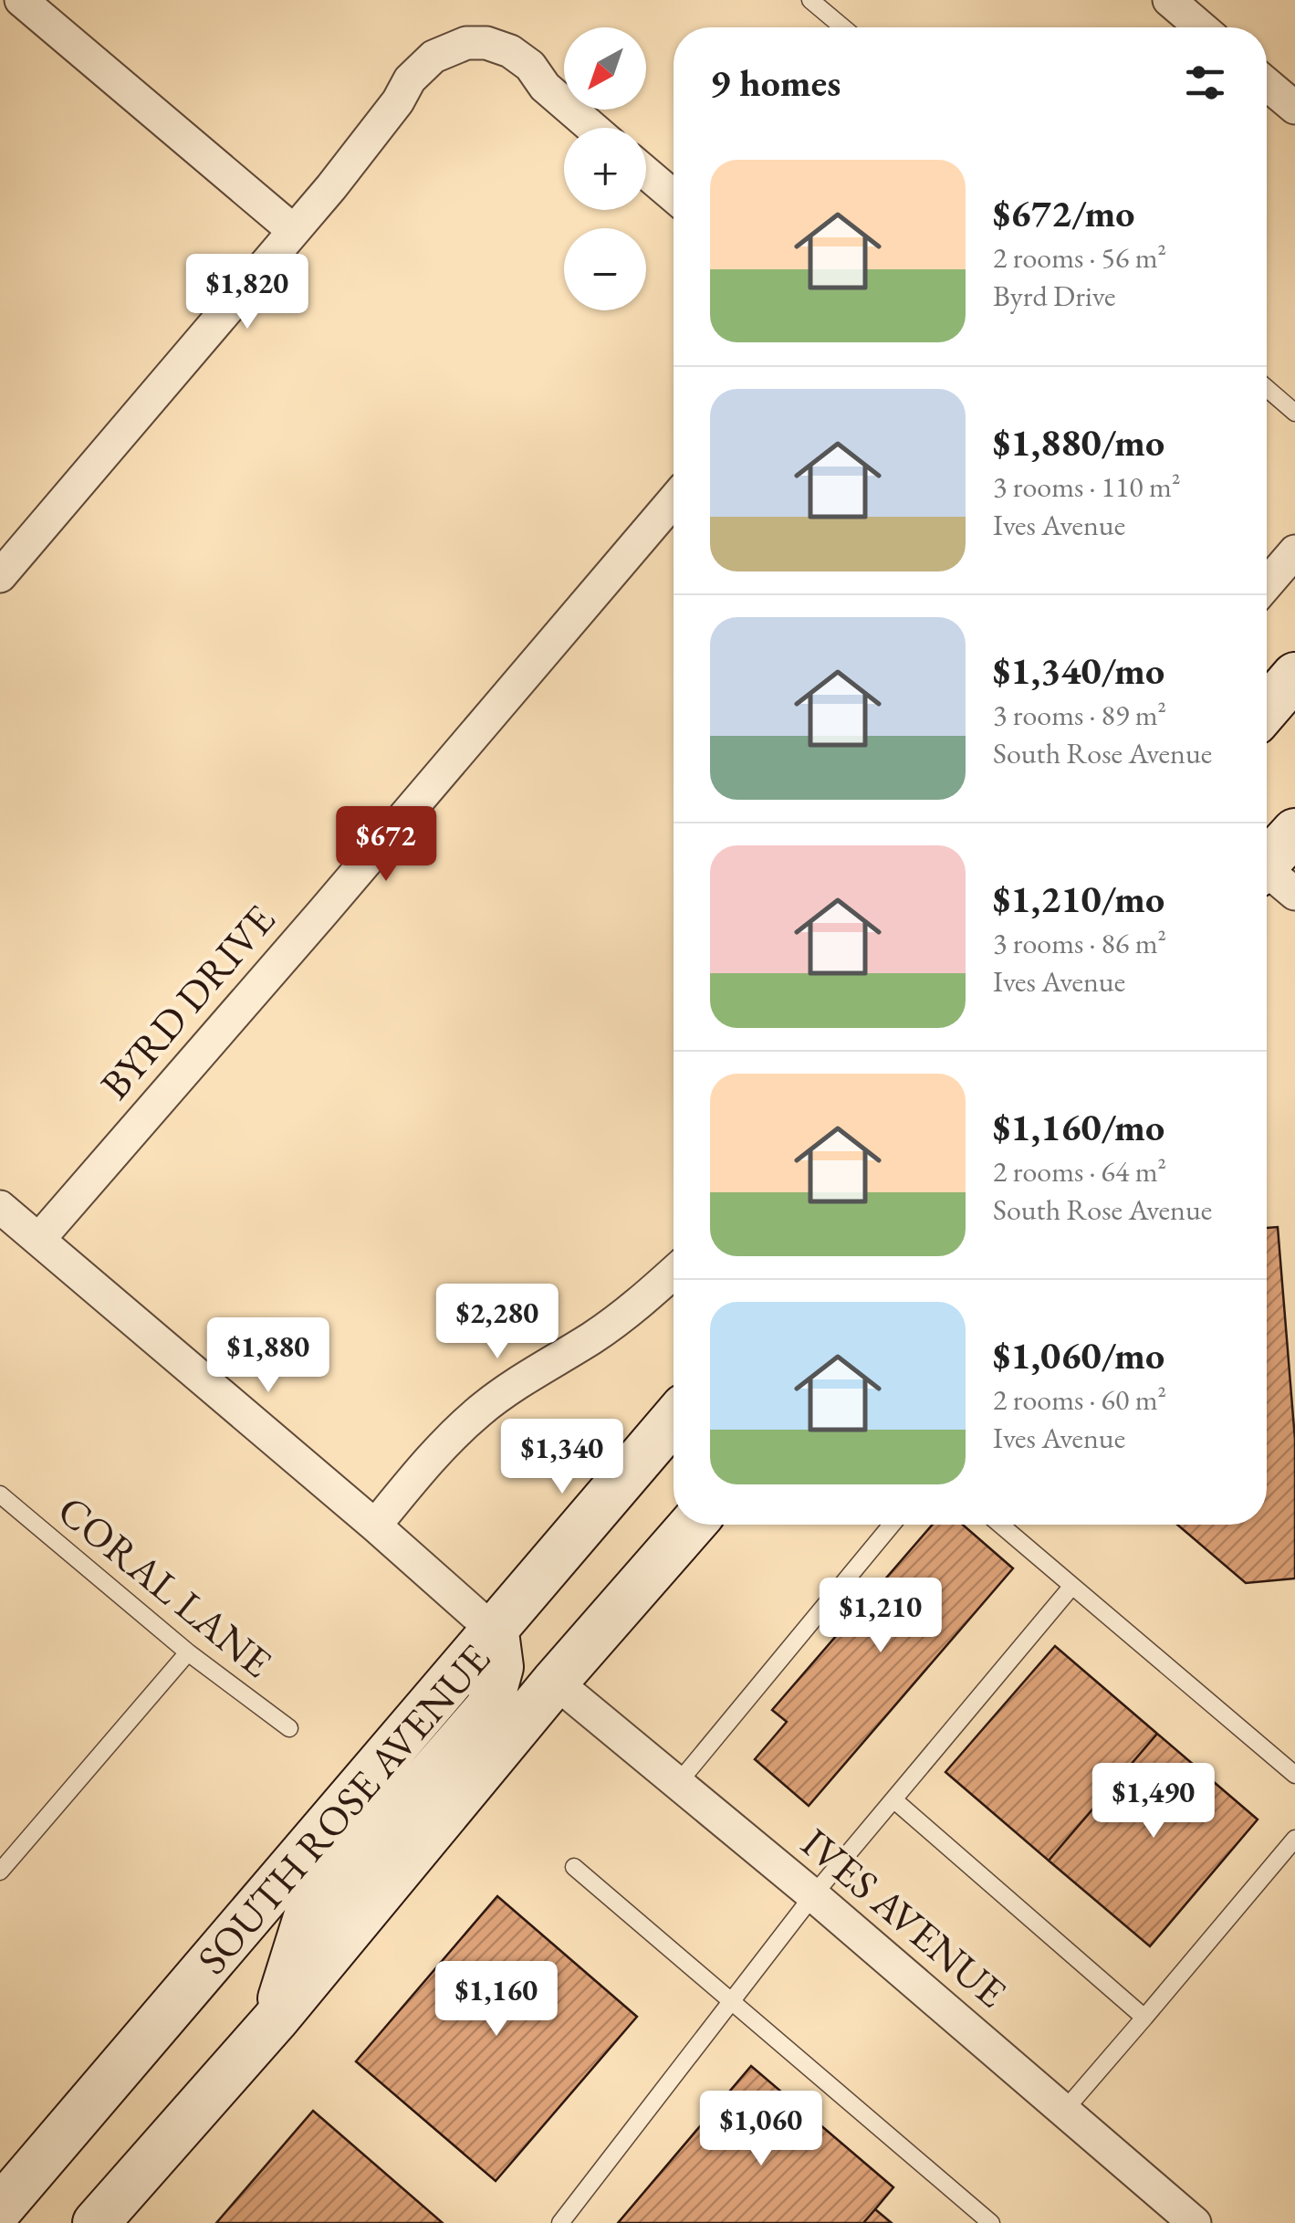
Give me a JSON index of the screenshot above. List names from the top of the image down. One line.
{"streets":{"main road":["SOUTH ROSE AVENUE"],"street":["BYRD DRIVE","IVES AVENUE"],"lane":["CORAL LANE"]},"crossings":[["SOUTH ROSE AVENUE","IVES AVENUE"]],"north":"bottom left","page":{"map_buttons":["+","−"],"heading":"9 homes","list":[{"name":"$672/mo","note":"2 rooms · 56 m² · Byrd Drive"},{"name":"$1,880/mo","note":"3 rooms · 110 m² · Ives Avenue"},{"name":"$1,340/mo","note":"3 rooms · 89 m² · South Rose Avenue"},{"name":"$1,210/mo","note":"3 rooms · 86 m² · Ives Avenue"},{"name":"$1,160/mo","note":"2 rooms · 64 m² · South Rose Avenue"},{"name":"$1,060/mo","note":"2 rooms · 60 m² · Ives Avenue"}],"price":["$1,820","$672","$2,280","$1,880","$1,340","$1,210","$1,490","$1,160","$1,060"]}}
